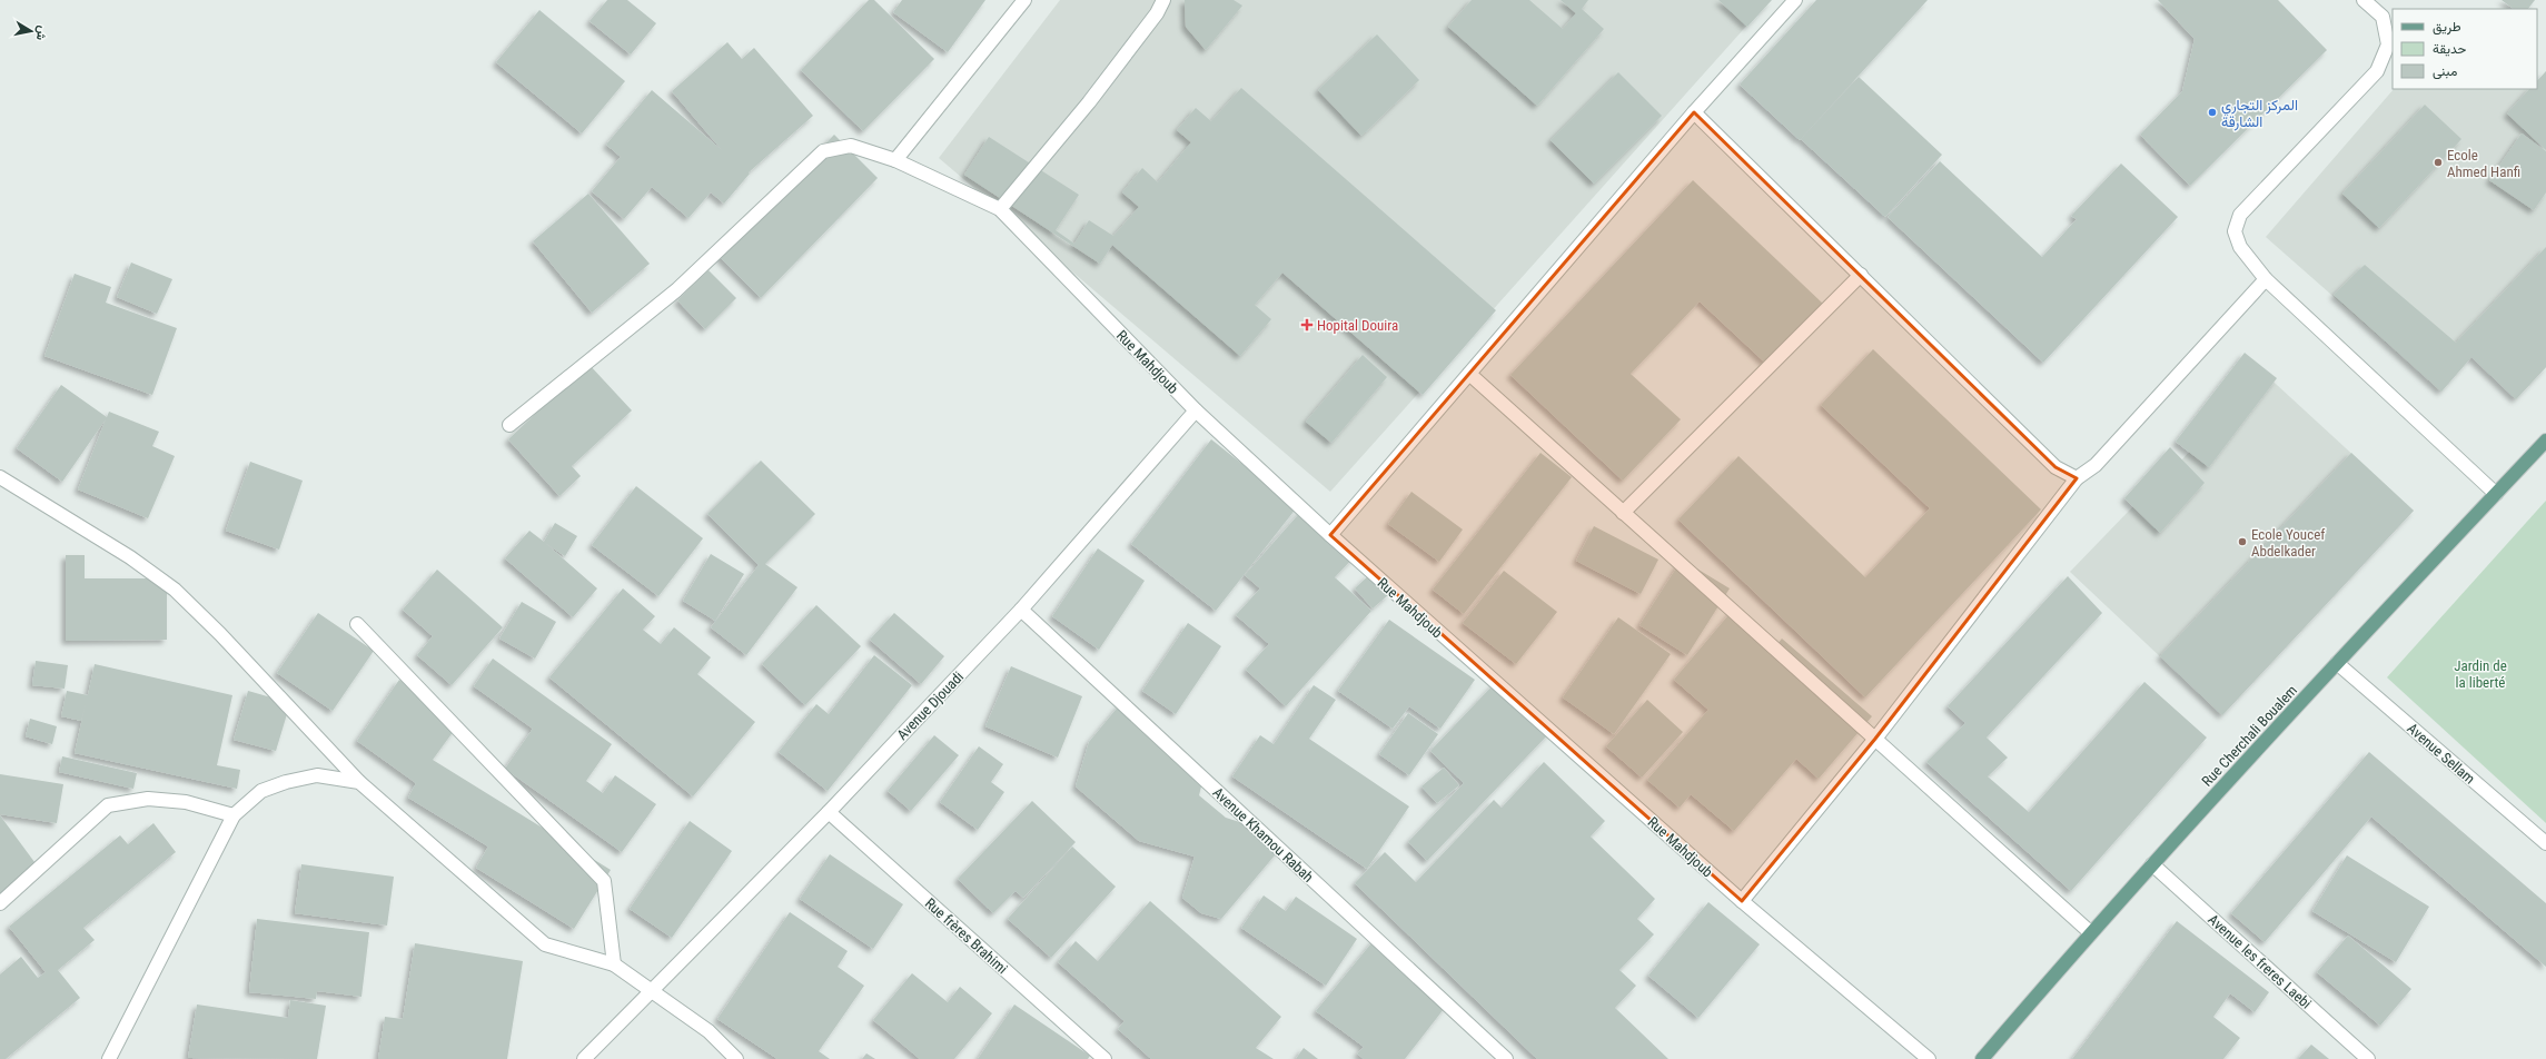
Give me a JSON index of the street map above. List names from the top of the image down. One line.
{"streets":{"main road":["Rue Cherchali Boualem"],"street":["Rue Mahdjoub","Avenue Djouadi","Avenue Sellam","Avenue Khamou Rabah","Rue frères Brahimi","Avenue les freres Laebi"]},"crossings":[["Rue Mahdjoub","Avenue Djouadi"],["Avenue Djouadi","Avenue Khamou Rabah"],["Avenue Djouadi","Rue frères Brahimi"],["Rue Cherchali Boualem","Avenue Sellam"],["Rue Cherchali Boualem","Avenue les freres Laebi"]],"parks":["Jardin de la liberté"],"places":{"other":["المركز التجاري الشارقة","Ecole Ahmed Hanfi","Ecole Youcef Abdelkader"],"health":["Hopital Douira"]},"legend":["طريق","حديقة","مبنى"],"north":"right"}
